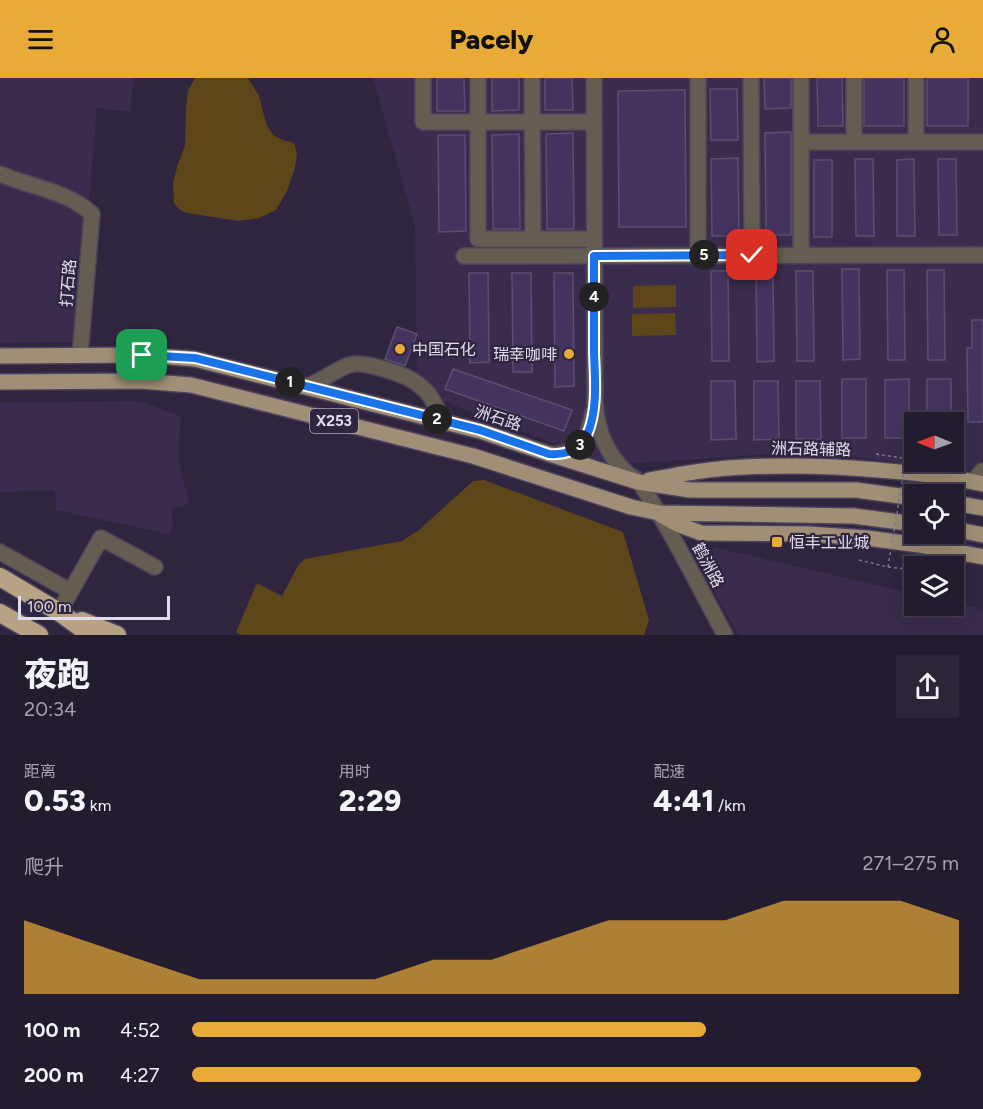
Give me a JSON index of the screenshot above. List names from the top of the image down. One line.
{"streets":{"main road":["洲石路","X253","洲石路辅路"],"street":["打石路","鹤洲路"]},"crossings":[["打石路","洲石路"],["洲石路","洲石路辅路"],["洲石路","鹤洲路"],["X253","鹤洲路"],["洲石路辅路","鹤洲路"]],"places":{"other":["中国石化","瑞幸咖啡"],"transit":["恒丰工业城"]},"scale_bar":"100 m","north":"left","page":{"header":"Pacely","pins":["5","4","1","2","3"],"scale":"100 m","heading":["夜跑","20:34"],"stats":[["距离","0.53 km"],["用时","2:29"],["配速","4:41 /km"]],"chart":["爬升","271–275 m"],"list":[{"name":"100 m","note":"4:52"},{"name":"200 m","note":"4:27"}]}}
